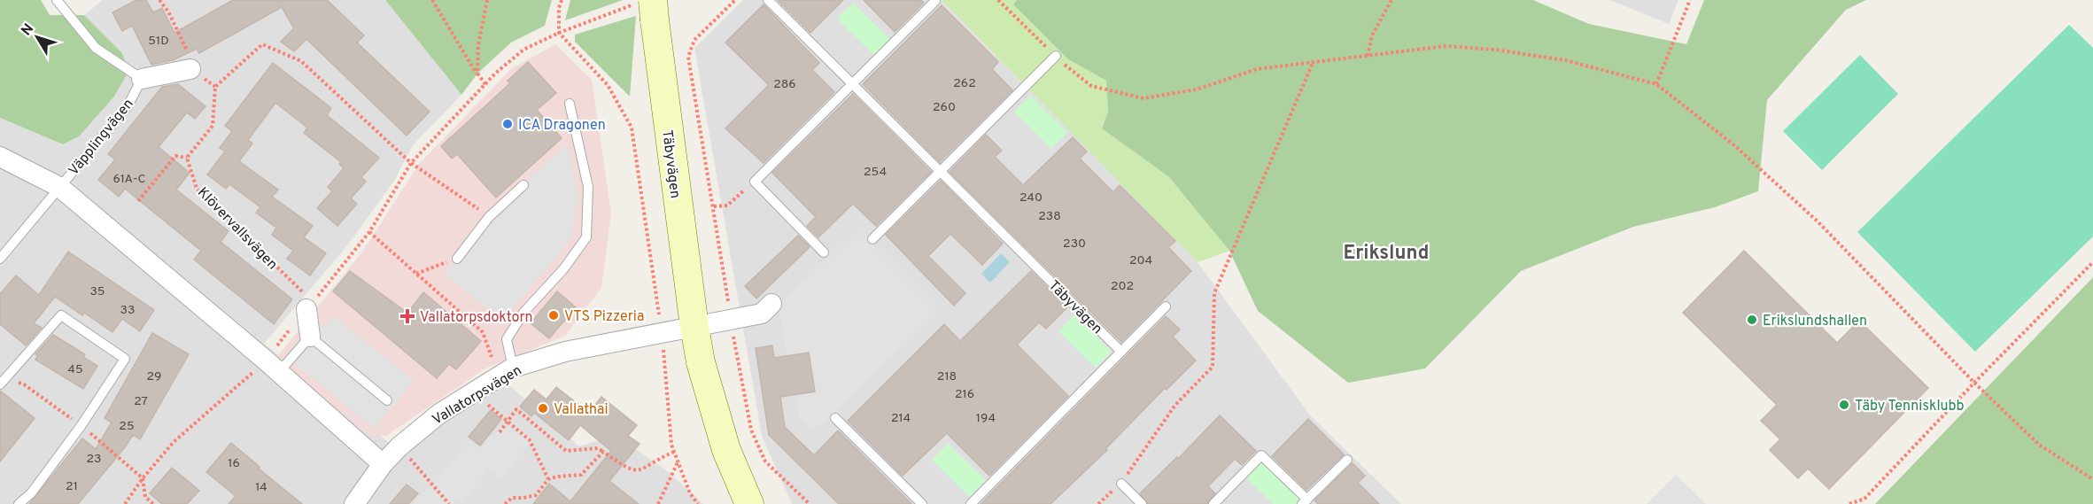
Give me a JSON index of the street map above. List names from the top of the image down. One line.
{"streets":{"main road":["Täbyvägen"],"street":["Vallatorpsvägen"],"lane":["Väpplingvägen"],"path":["Klövervallsvägen"]},"crossings":[["Täbyvägen","Vallatorpsvägen"]],"districts":["Erikslund"],"places":{"other":["ICA Dragonen","VTS Pizzeria","Erikslundshallen","Täby Tennisklubb","Vallathai"],"health":["Vallatorpsdoktorn"]},"house_numbers":["51D","262","286","260","254","61A-C","240","238","230","204","202","35","33","45","29","218","216","27","214","194","25","23","16","21","14"],"north":"top left"}
